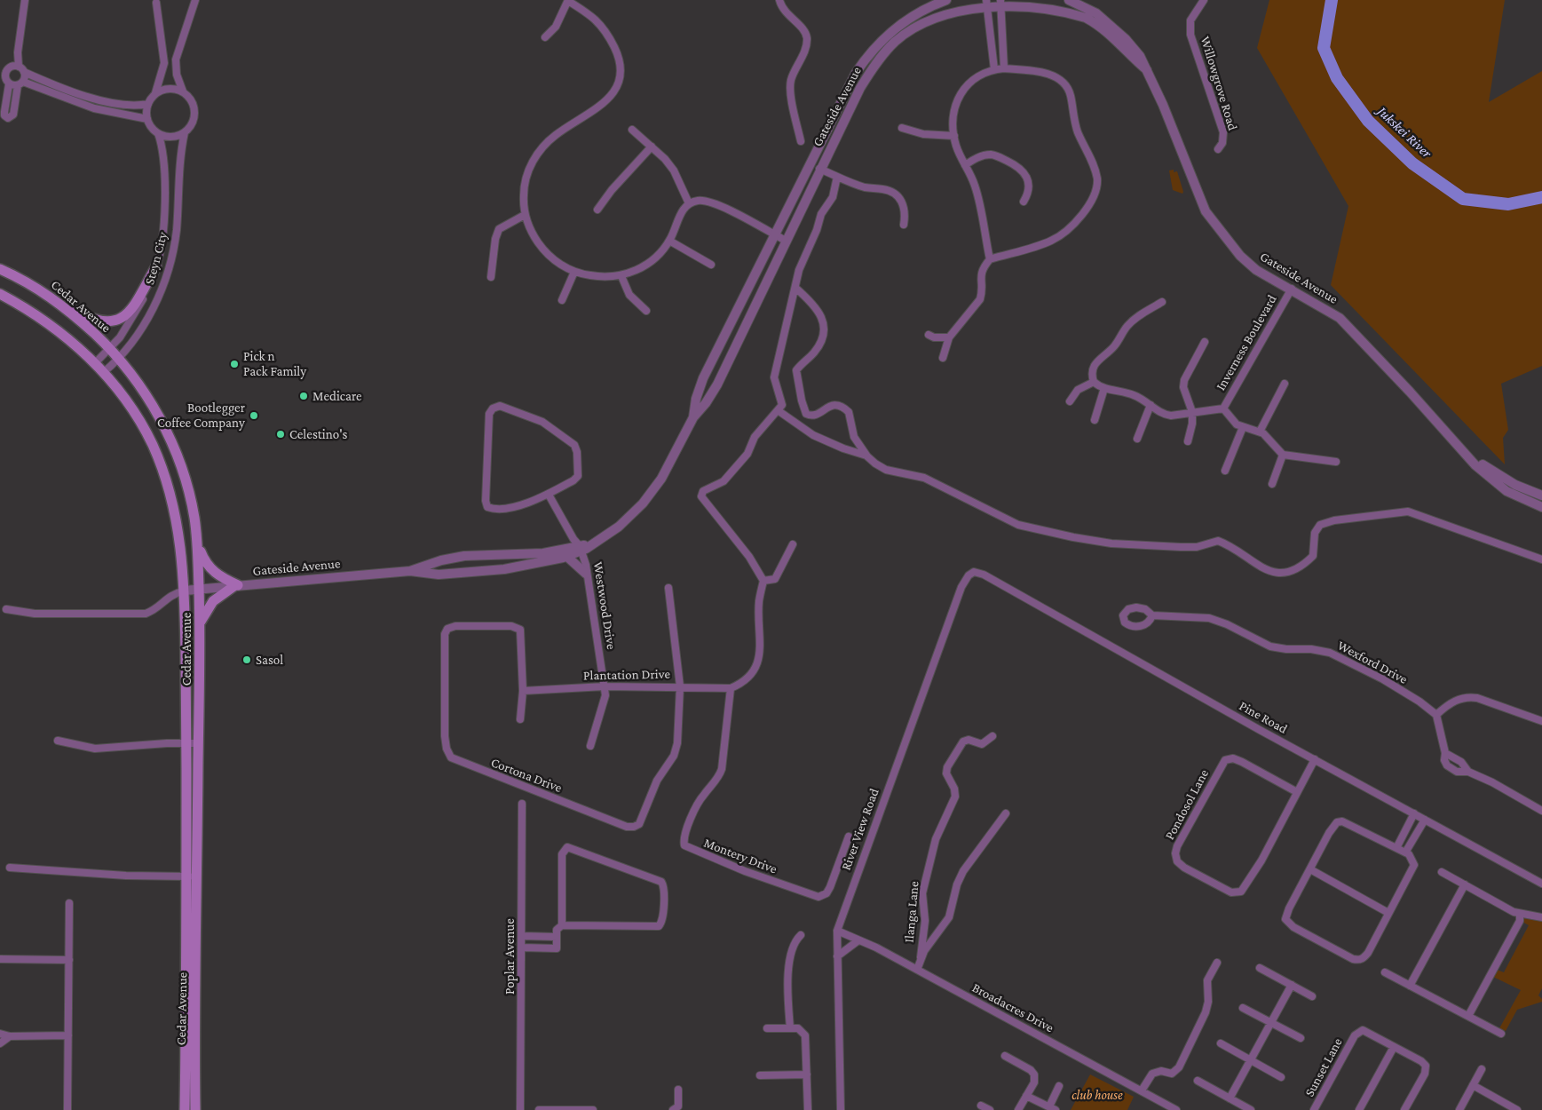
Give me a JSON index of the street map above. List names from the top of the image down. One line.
{"streets":{"main road":["Cedar Avenue"],"street":["Willowgrove Road","Gateside Avenue","Steyn City","Inverness Boulevard","Westwood Drive","Wexford Drive","Plantation Drive","Pine Road","Cortona Drive","Pondosol Lane","River View Road","Montery Drive","Ilanga Lane","Poplar Avenue","Broadacres Drive","Sunset Lane"]},"crossings":[["Gateside Avenue","Cedar Avenue"],["Gateside Avenue","Inverness Boulevard"],["Gateside Avenue","Westwood Drive"],["Steyn City","Cedar Avenue"],["Westwood Drive","Plantation Drive"],["Plantation Drive","Cortona Drive"],["Plantation Drive","Montery Drive"],["Pine Road","Pondosol Lane"],["Pine Road","River View Road"],["River View Road","Broadacres Drive"],["Ilanga Lane","Broadacres Drive"]],"water":["Jukskei River"],"parks":["club house"],"places":["Pick n Pack Family","Medicare","Bootlegger Coffee Company","Celestino's","Sasol"]}
